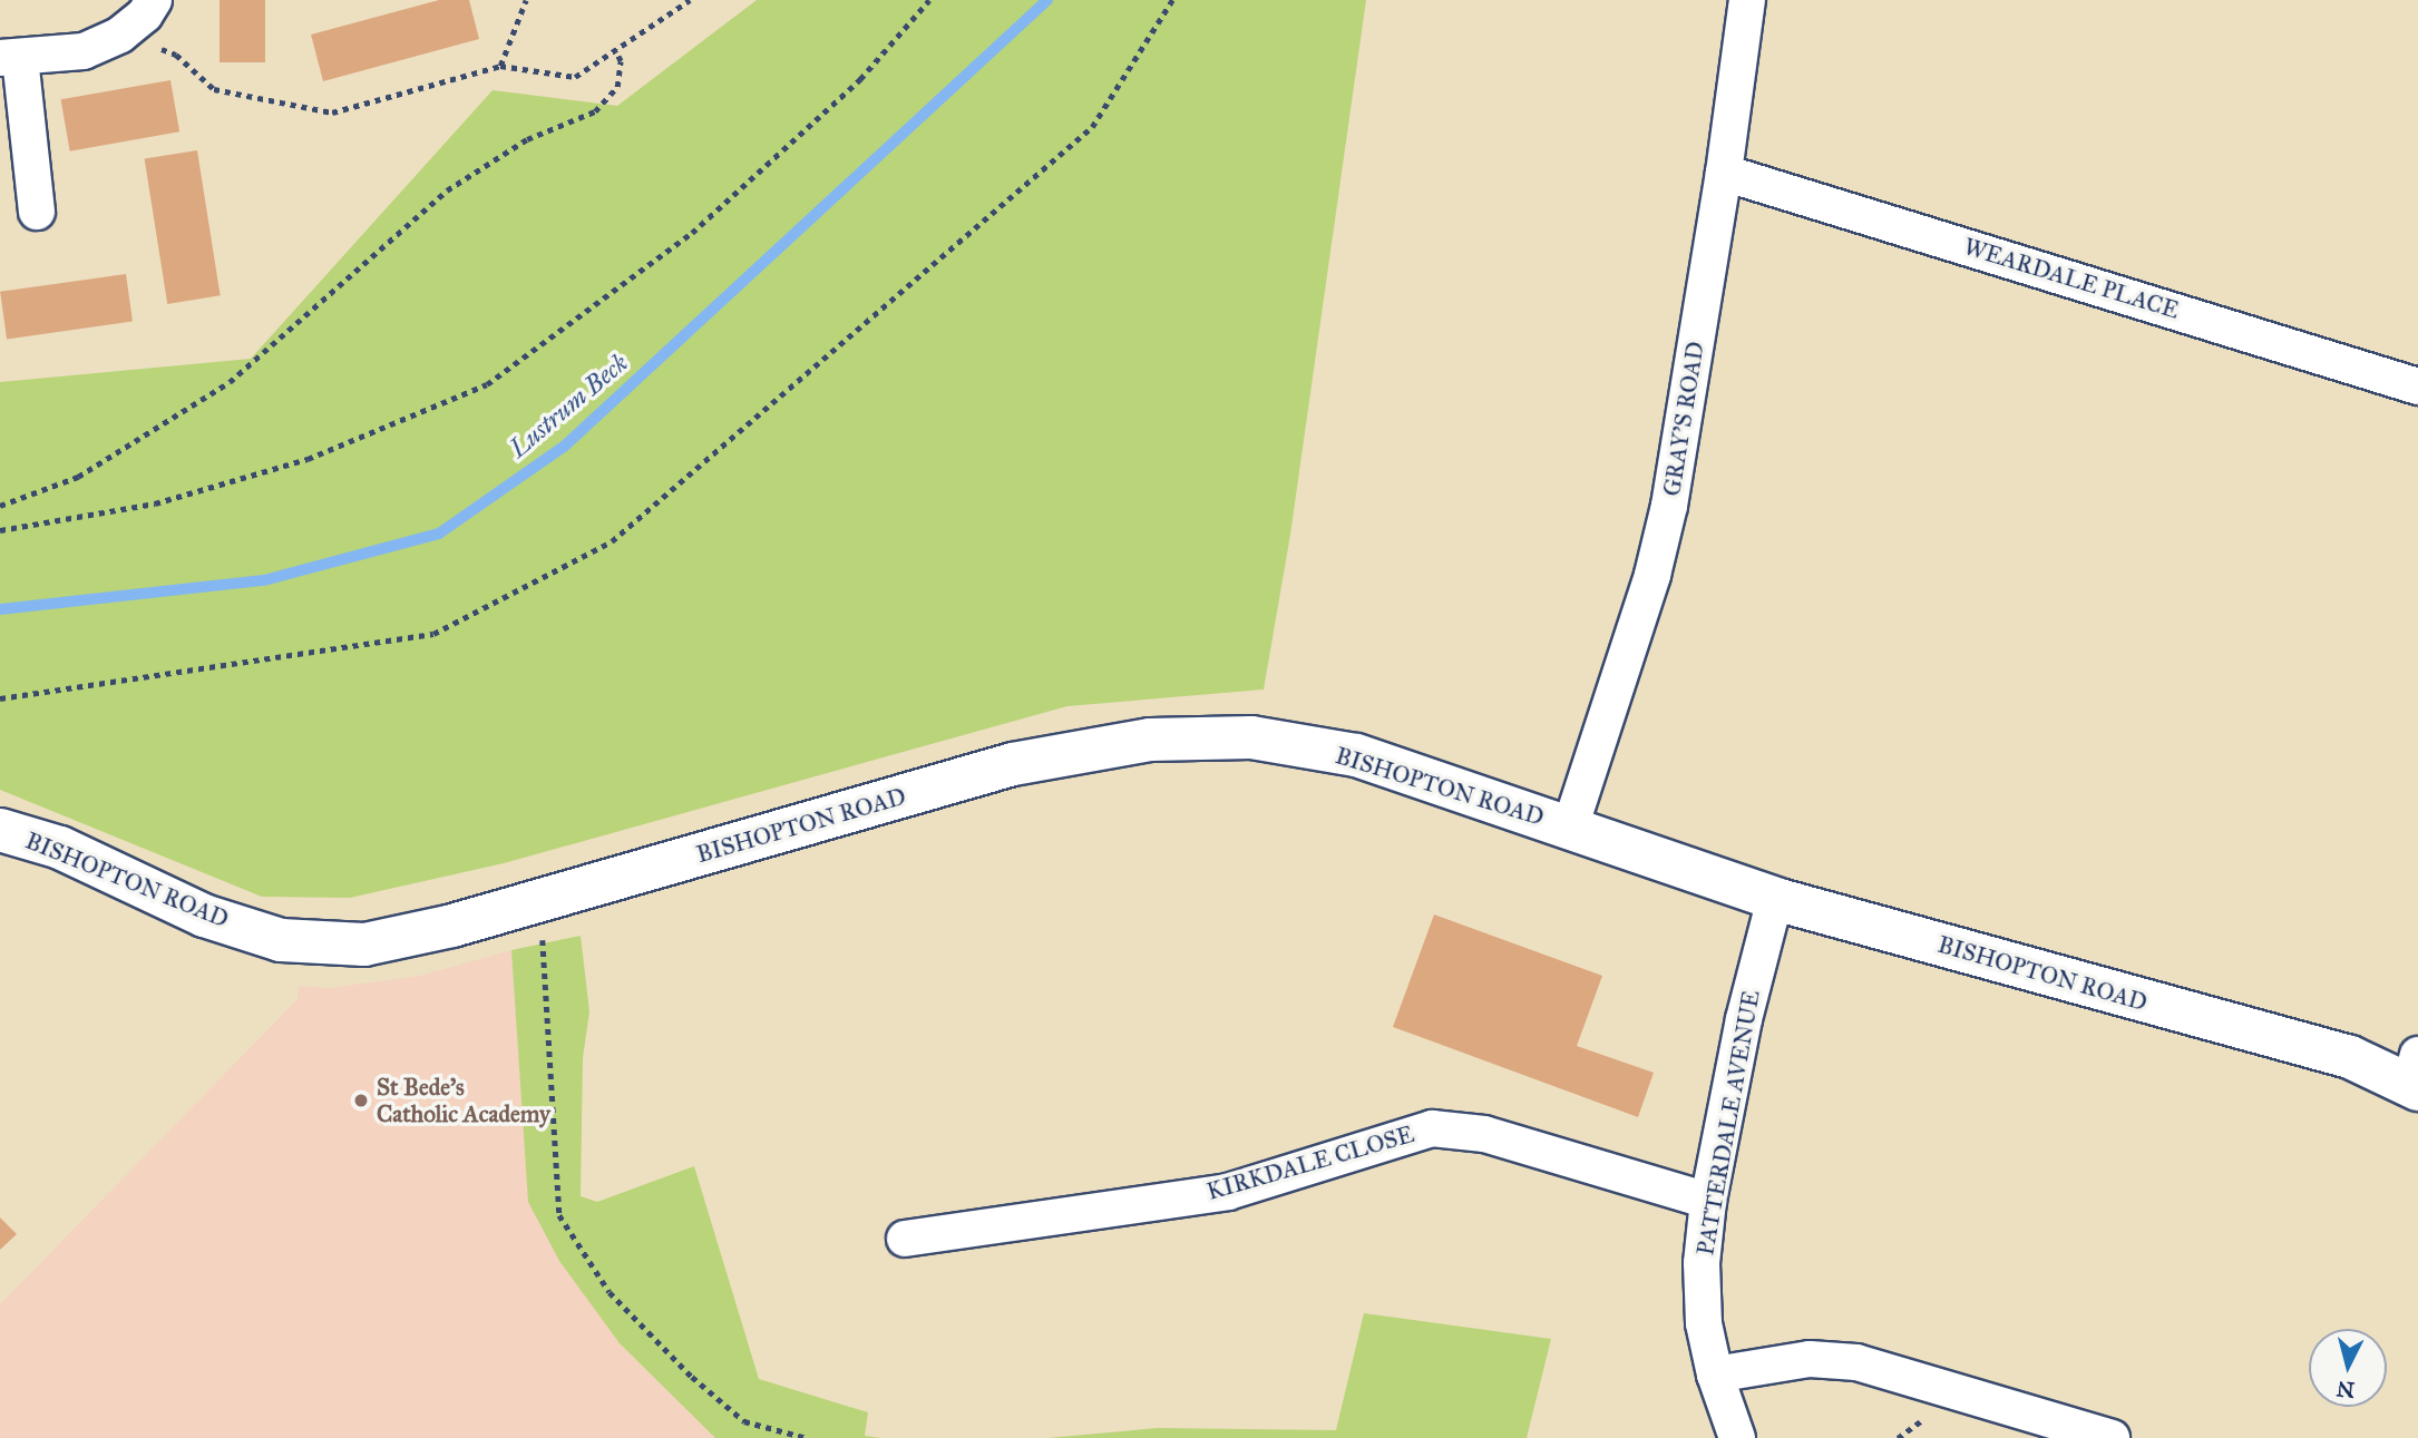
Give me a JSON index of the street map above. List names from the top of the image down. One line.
{"streets":{"street":["WEARDALE PLACE","GRAY'S ROAD","BISHOPTON ROAD","PATTERDALE AVENUE","KIRKDALE CLOSE"]},"crossings":[["WEARDALE PLACE","GRAY'S ROAD"],["GRAY'S ROAD","BISHOPTON ROAD"],["BISHOPTON ROAD","PATTERDALE AVENUE"],["PATTERDALE AVENUE","KIRKDALE CLOSE"]],"water":["Lustrum Beck"],"places":["St Bede's Catholic Academy"],"north":"bottom"}
